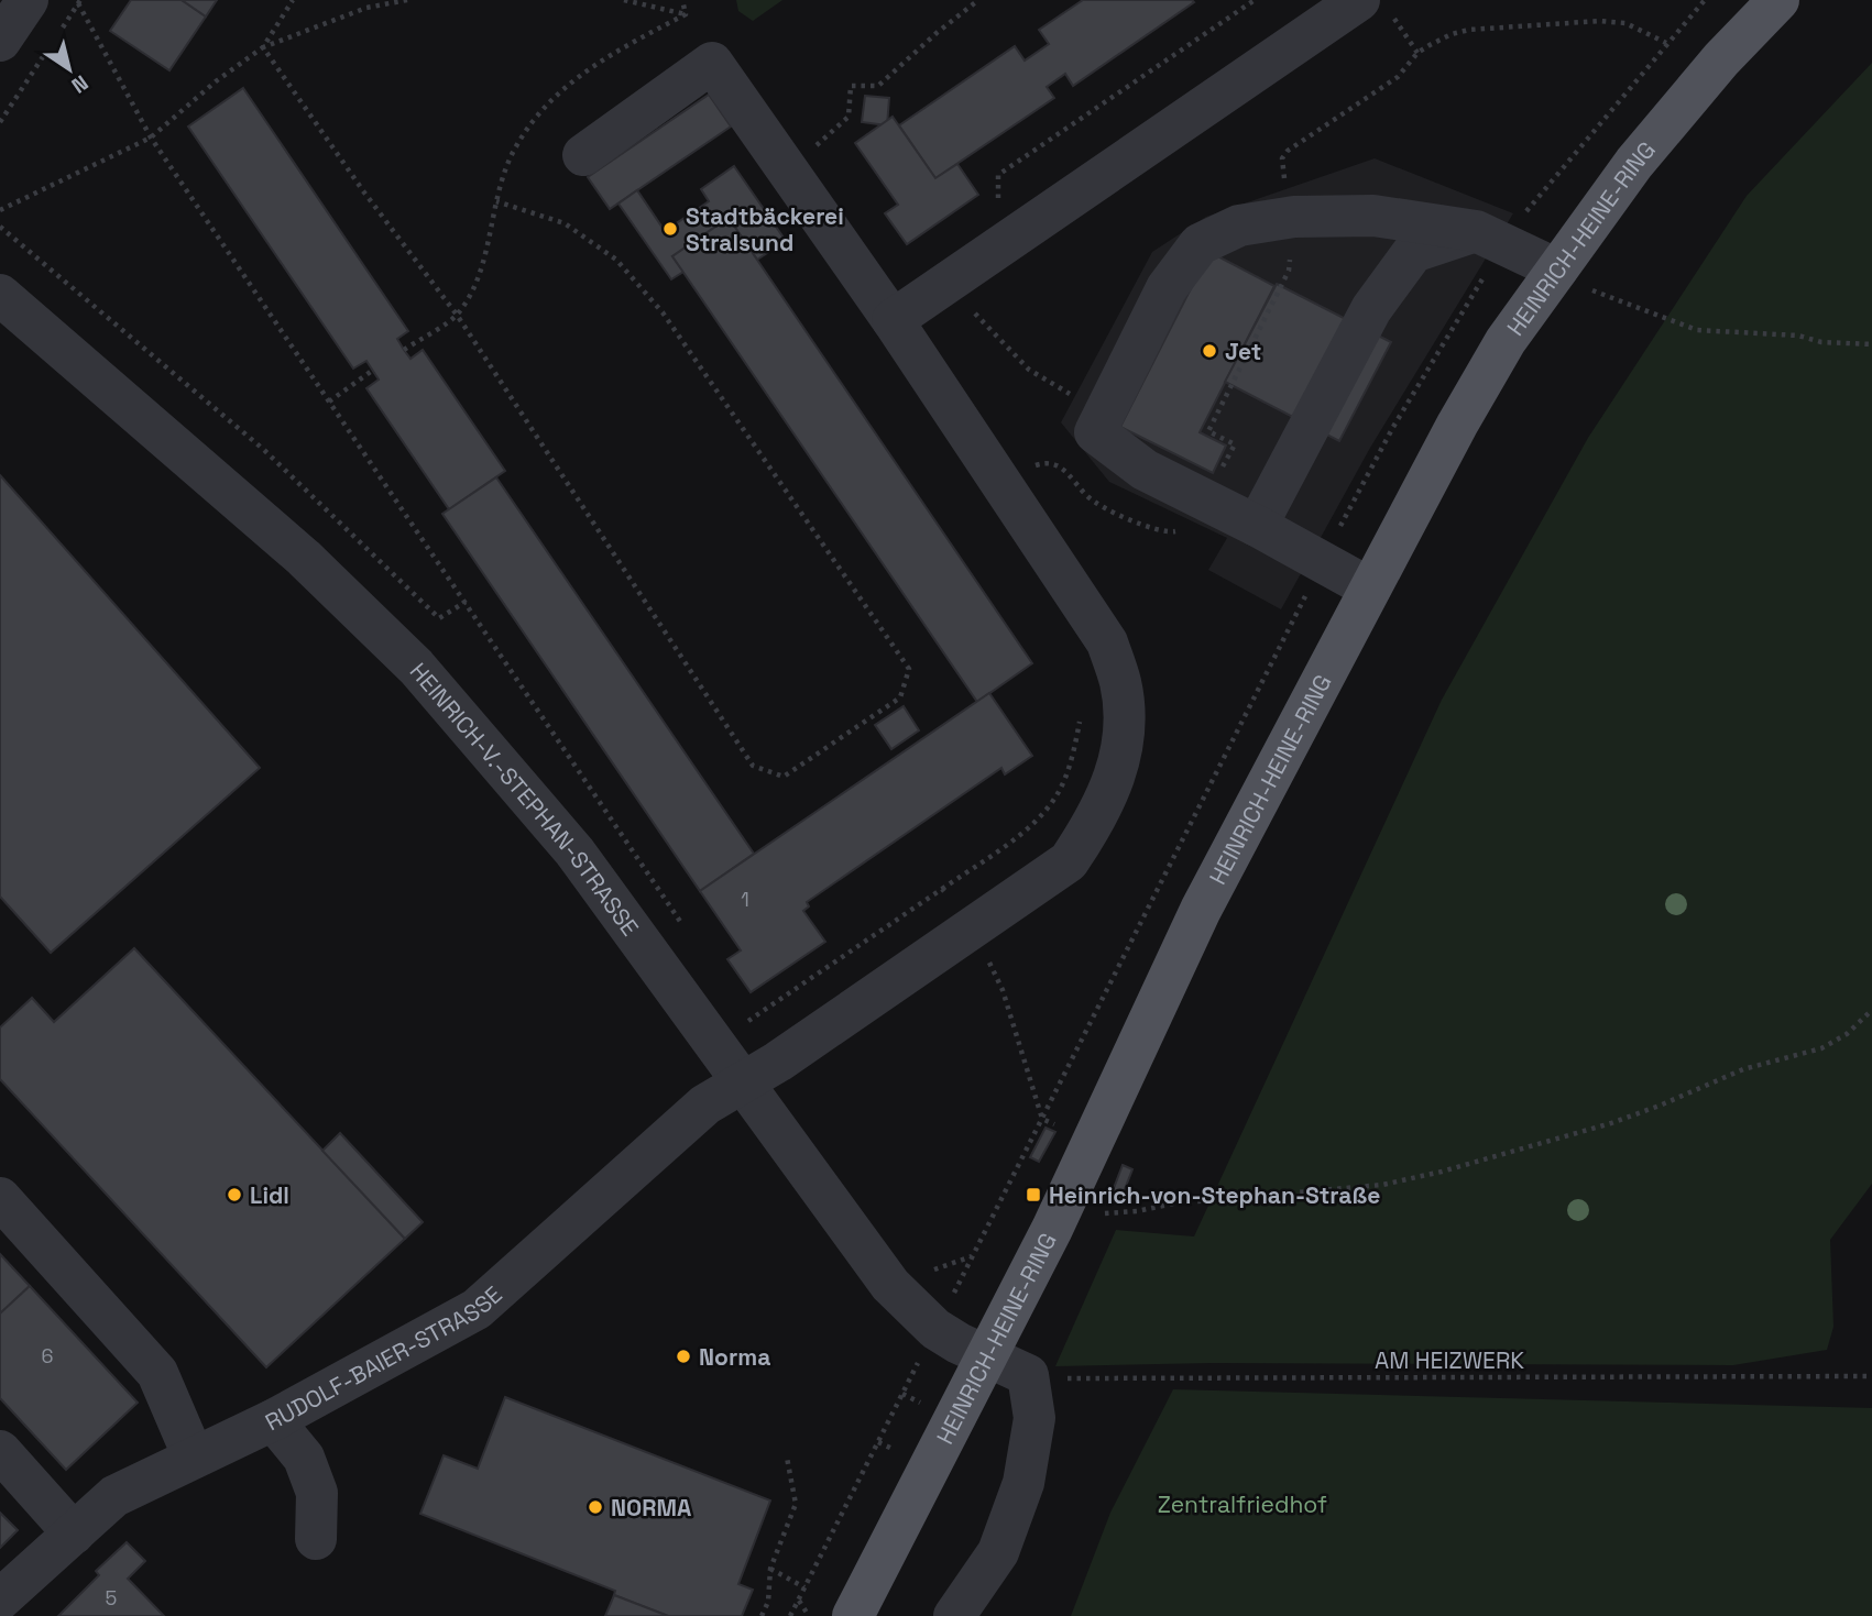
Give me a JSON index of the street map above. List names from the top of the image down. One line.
{"streets":{"main road":["HEINRICH-HEINE-RING"],"street":["HEINRICH-V.-STEPHAN-STRASSE","RUDOLF-BAIER-STRASSE"],"path":["AM HEIZWERK"]},"crossings":[["HEINRICH-HEINE-RING","HEINRICH-V.-STEPHAN-STRASSE"],["HEINRICH-V.-STEPHAN-STRASSE","RUDOLF-BAIER-STRASSE"],["HEINRICH-V.-STEPHAN-STRASSE","AM HEIZWERK"]],"parks":["Zentralfriedhof"],"places":{"other":["Stadtbäckerei Stralsund","Jet","Lidl","Norma","NORMA"],"transit":["Heinrich-von-Stephan-Straße"]},"house_numbers":["1","6","5"],"north":"bottom right"}
